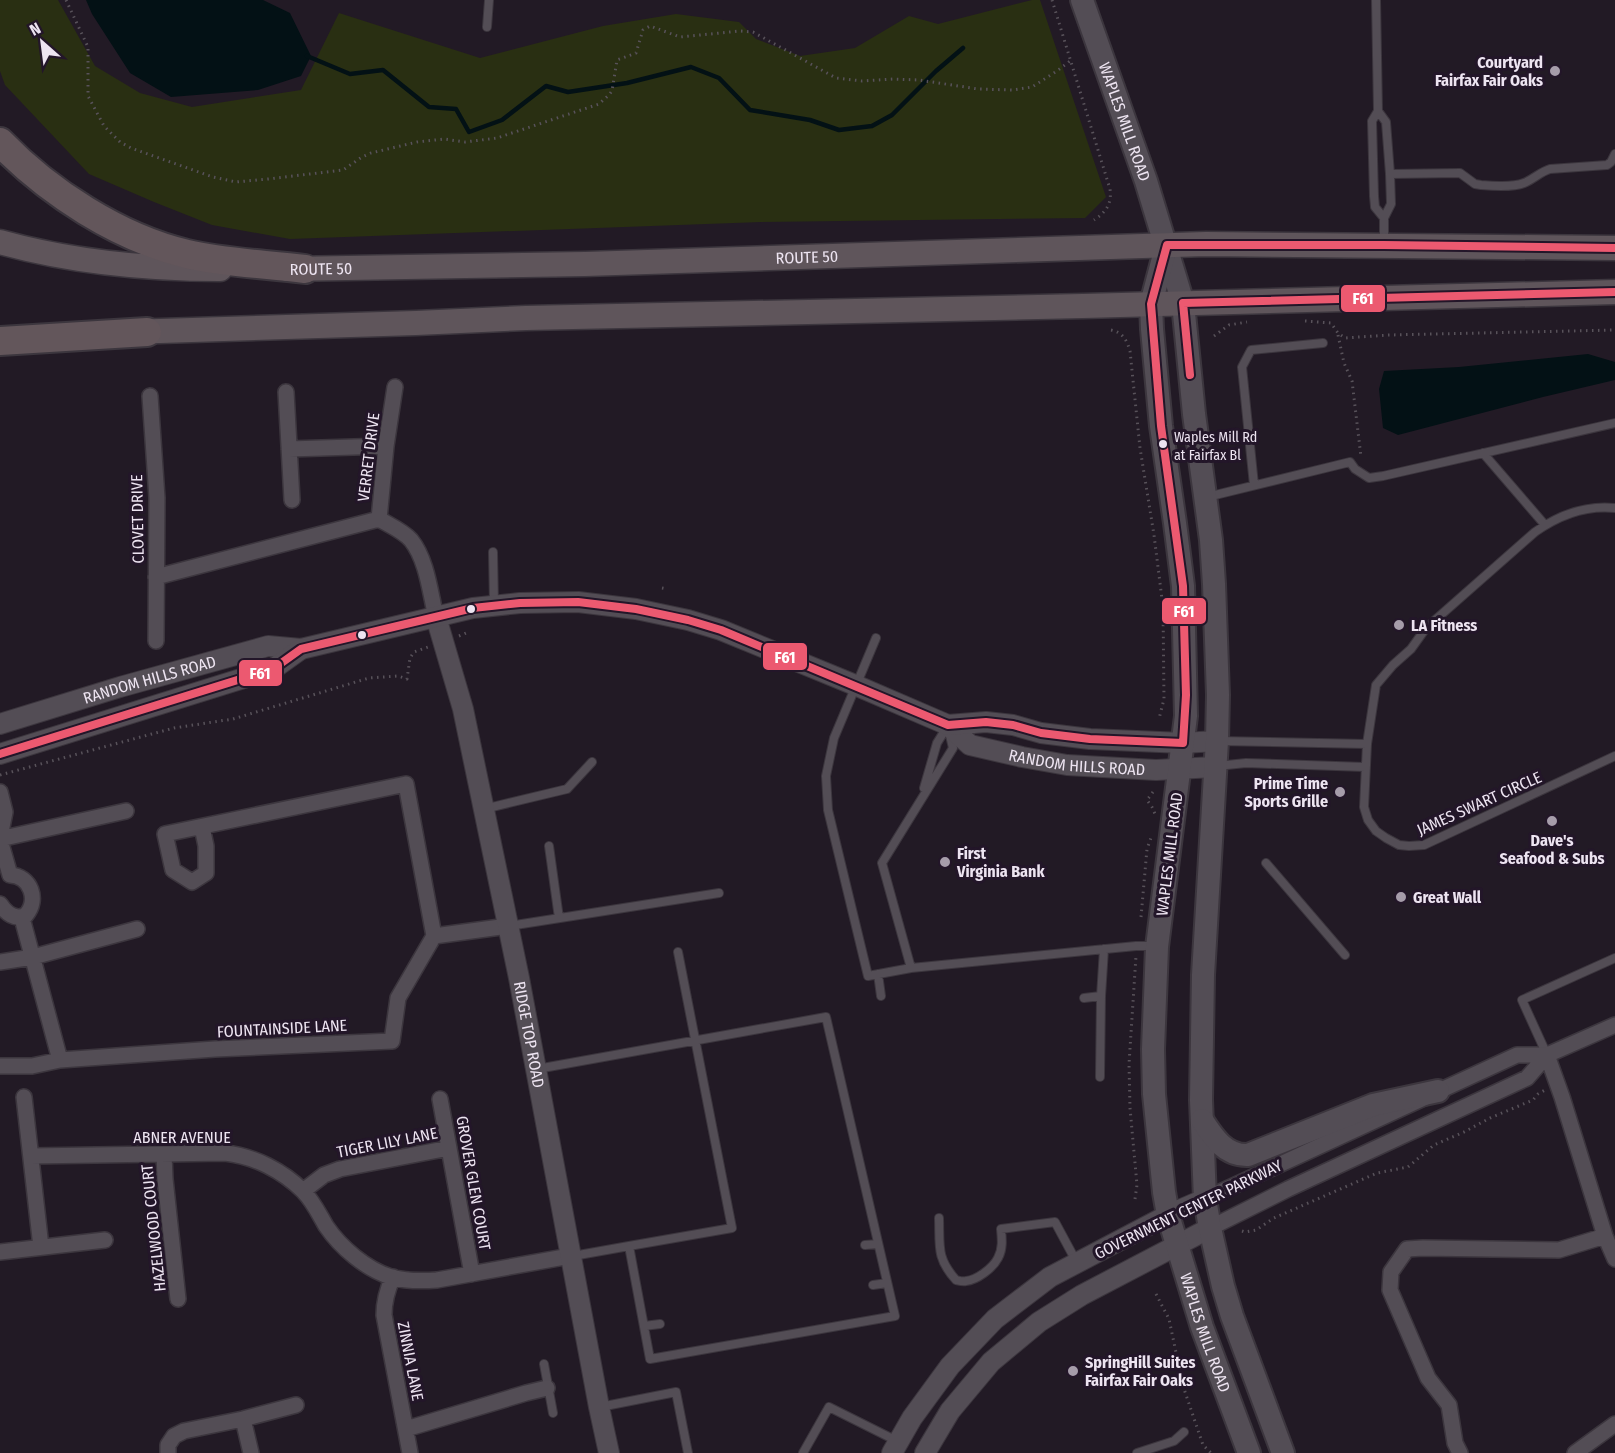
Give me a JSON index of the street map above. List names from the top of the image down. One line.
{"streets":{"main road":["WAPLES MILL ROAD","ROUTE 50"],"street":["VERRET DRIVE","CLOVET DRIVE","RANDOM HILLS ROAD","FOUNTAINSIDE LANE","RIDGE TOP ROAD","ABNER AVENUE","TIGER LILY LANE","GROVER GLEN COURT","GOVERNMENT CENTER PARKWAY","HAZELWOOD COURT","ZINNIA LANE"],"lane":["JAMES SWART CIRCLE"]},"crossings":[["WAPLES MILL ROAD","ROUTE 50"],["WAPLES MILL ROAD","RANDOM HILLS ROAD"],["WAPLES MILL ROAD","GOVERNMENT CENTER PARKWAY"],["VERRET DRIVE","RANDOM HILLS ROAD"],["VERRET DRIVE","RIDGE TOP ROAD"],["RANDOM HILLS ROAD","RIDGE TOP ROAD"],["RIDGE TOP ROAD","ABNER AVENUE"],["ABNER AVENUE","TIGER LILY LANE"],["ABNER AVENUE","GROVER GLEN COURT"],["ABNER AVENUE","HAZELWOOD COURT"],["ABNER AVENUE","ZINNIA LANE"],["TIGER LILY LANE","GROVER GLEN COURT"]],"places":["Courtyard Fairfax Fair Oaks","Waples Mill Rd at Fairfax Bl","LA Fitness","Prime Time Sports Grille","Dave's Seafood & Subs","First Virginia Bank","Great Wall","SpringHill Suites Fairfax Fair Oaks"],"lines":["transit line F61"],"north":"top left"}
